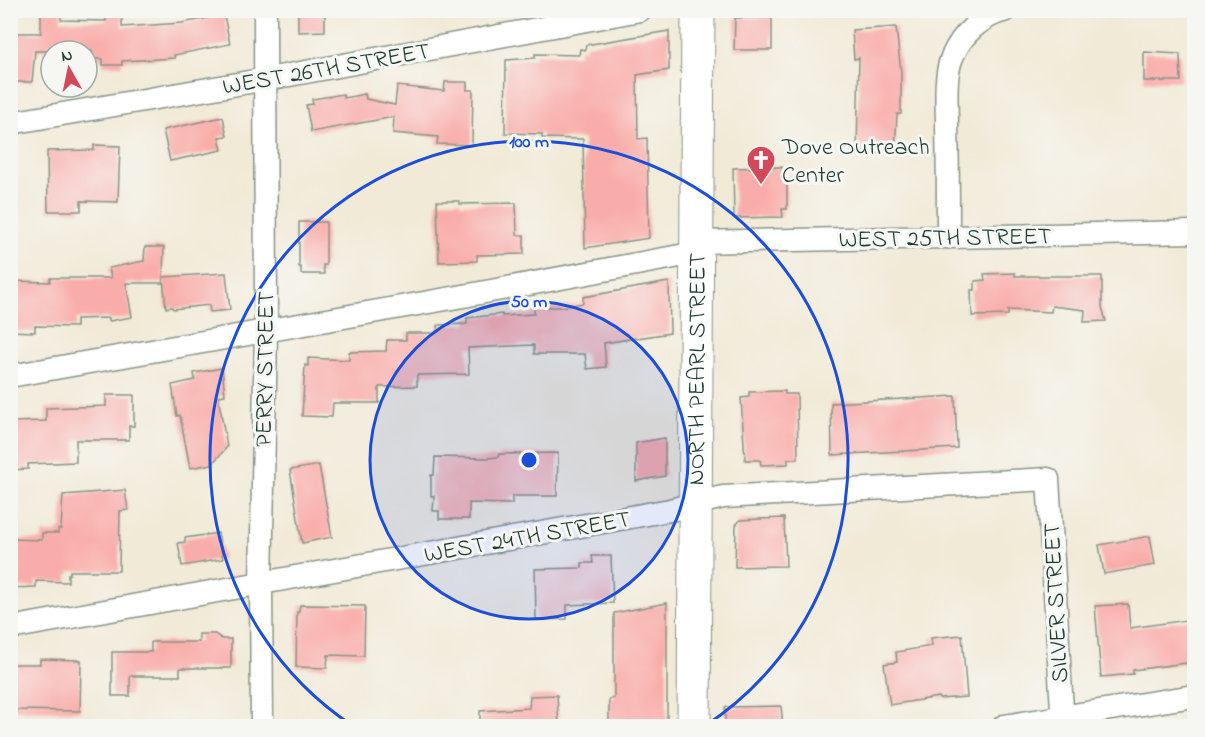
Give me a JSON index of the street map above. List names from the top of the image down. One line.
{"streets":{"street":["WEST 26TH STREET","WEST 25TH STREET","NORTH PEARL STREET","PERRY STREET","WEST 24TH STREET","SILVER STREET"]},"crossings":[["WEST 26TH STREET","PERRY STREET"],["WEST 25TH STREET","NORTH PEARL STREET"],["WEST 25TH STREET","PERRY STREET"],["NORTH PEARL STREET","WEST 24TH STREET"],["PERRY STREET","WEST 24TH STREET"],["WEST 24TH STREET","SILVER STREET"]],"places":{"church":["Dove Outreach Center"]},"north":"top","rings":["100 m","50 m"]}
